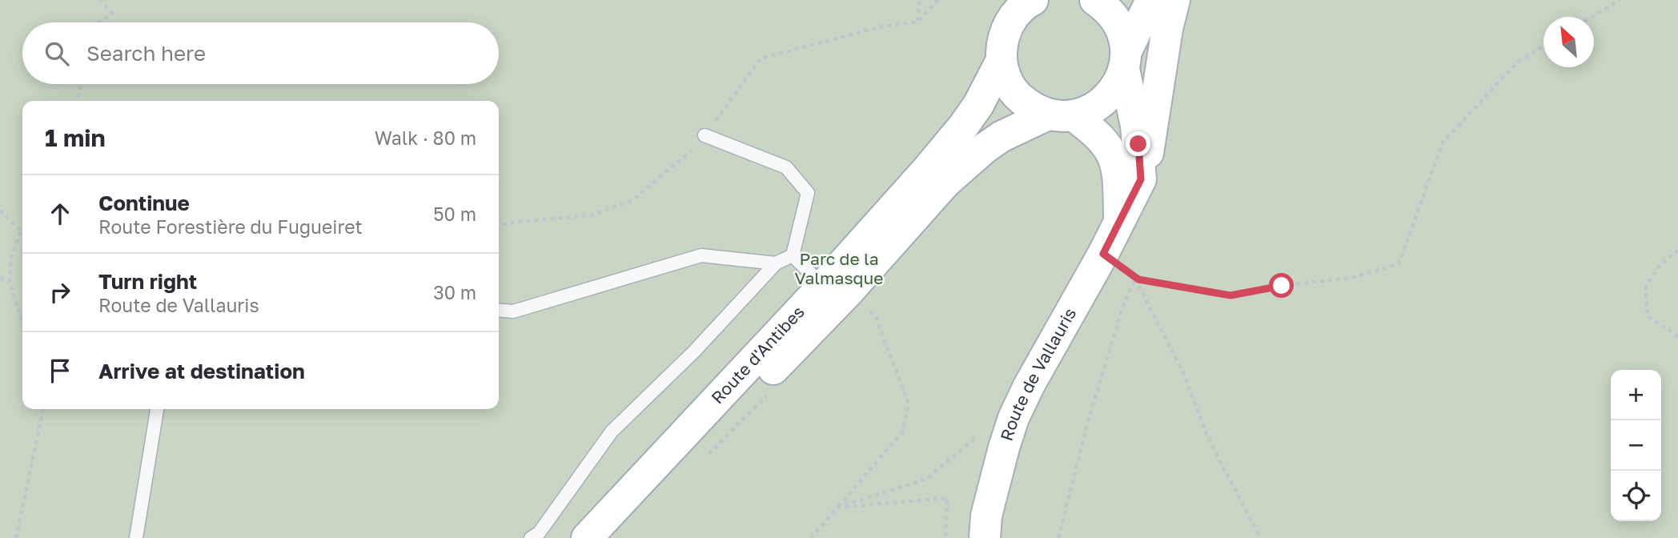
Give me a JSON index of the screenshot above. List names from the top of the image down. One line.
{"streets":{"main road":["Route d'Antibes","Route de Vallauris"]},"crossings":[["Route d'Antibes","Route de Vallauris"]],"parks":["Parc de la Valmasque"],"north":"top left","page":{"search":"Search here","heading":["1 min","Walk · 80 m"],"list":[["Continue","Route Forestière du Fugueiret","50 m"],["Turn right","Route de Vallauris","30 m"],"Arrive at destination"],"map_buttons":["+","−"]}}
